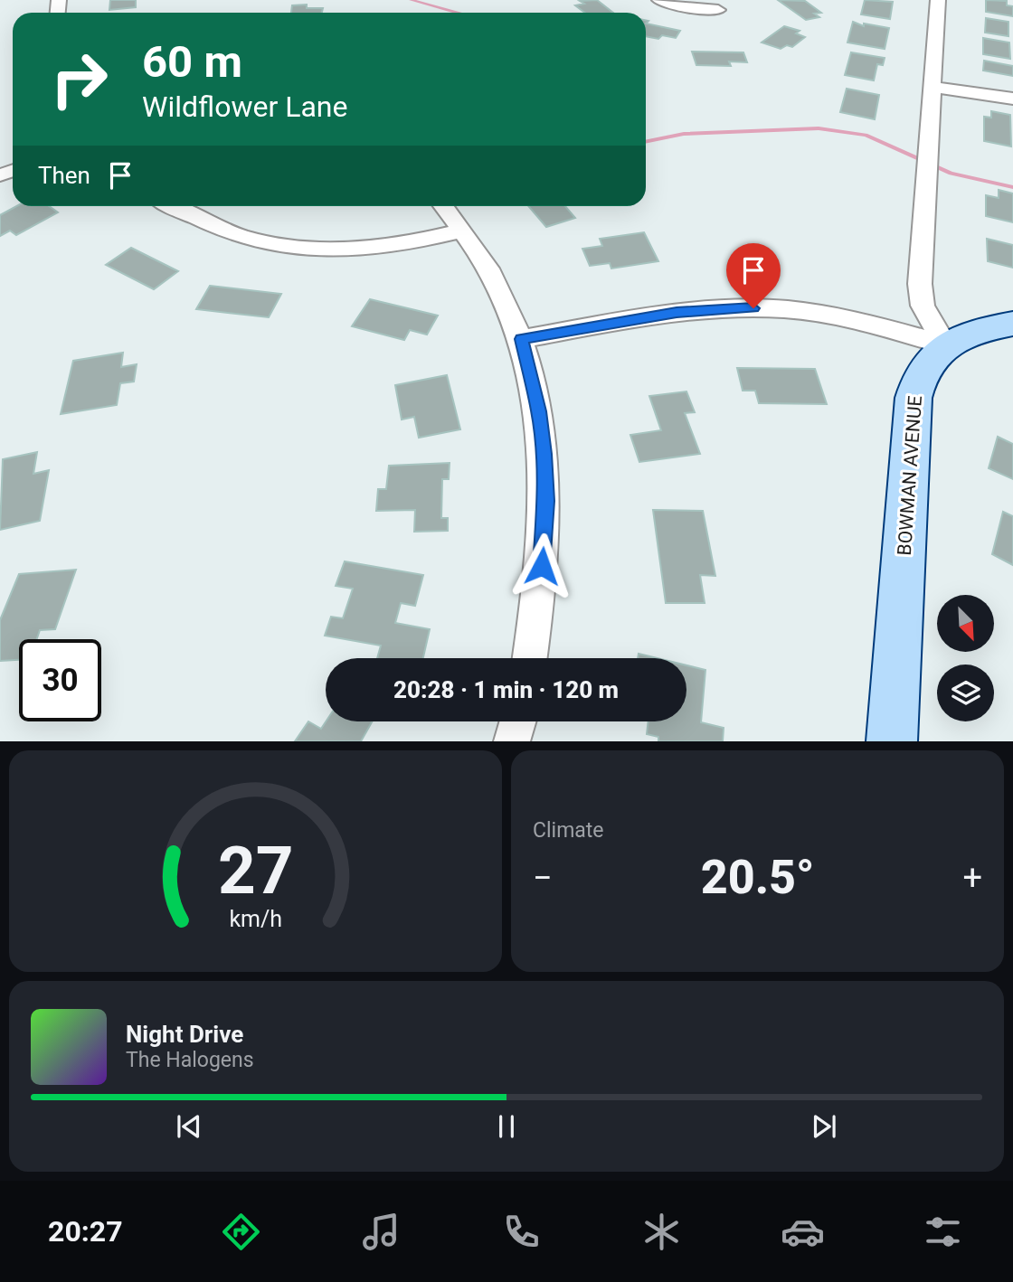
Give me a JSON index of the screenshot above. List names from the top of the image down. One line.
{"streets":{"street":["BOWMAN AVENUE"]},"north":"bottom right","page":{"turn":["60 m","Wildflower Lane"],"then":"Then","limit":"30","trip":"20:28 · 1 min · 120 m","tile":"Climate","heat":["−","20.5°","+"],"song":["Night Drive","The Halogens"],"tabs":"20:27","gauge":["27","km/h"]}}
